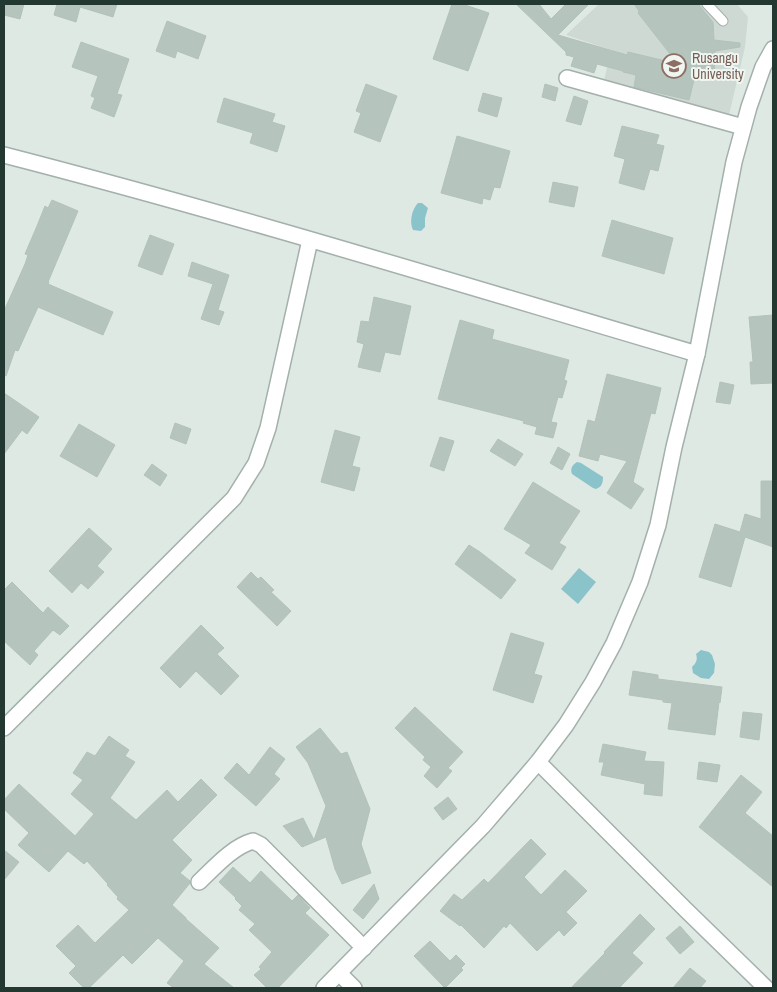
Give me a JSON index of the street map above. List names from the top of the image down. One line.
{"places":{"school or university":["Rusangu University"]}}
